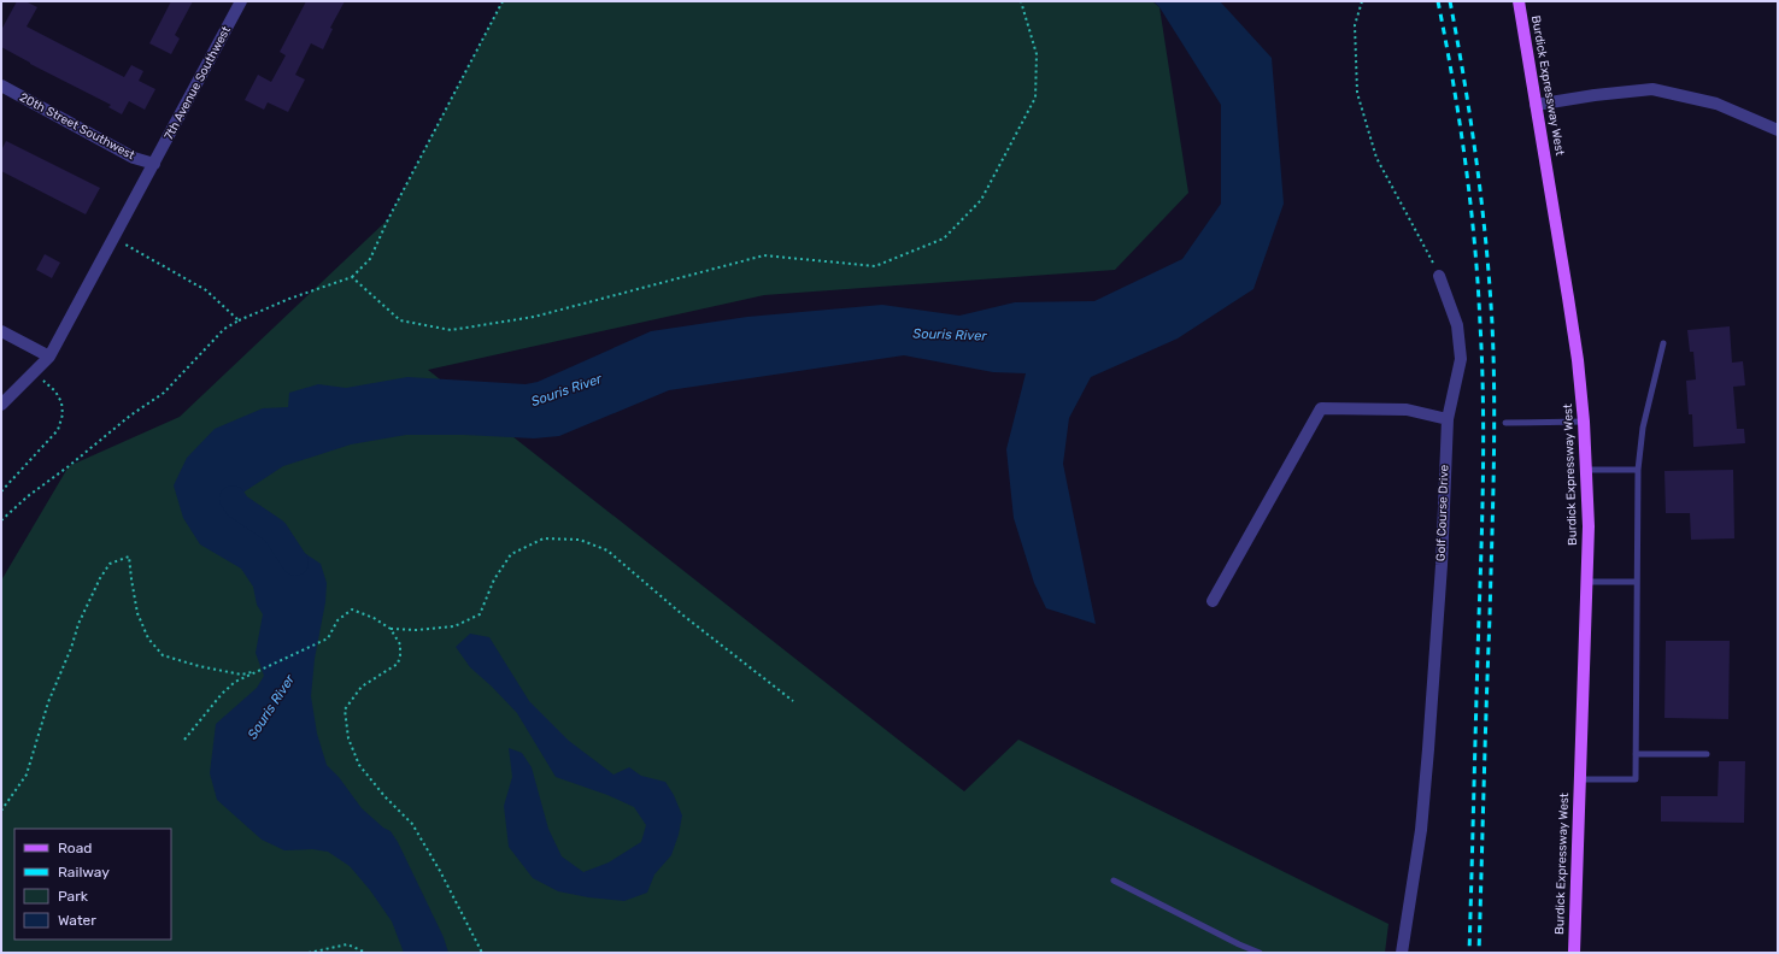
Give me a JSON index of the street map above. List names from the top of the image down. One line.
{"streets":{"main road":["Burdick Expressway West"],"street":["7th Avenue Southwest","20th Street Southwest","Golf Course Drive"]},"crossings":[["7th Avenue Southwest","20th Street Southwest"]],"water":["Souris River"],"legend":["Road","Railway","Park","Water"]}
